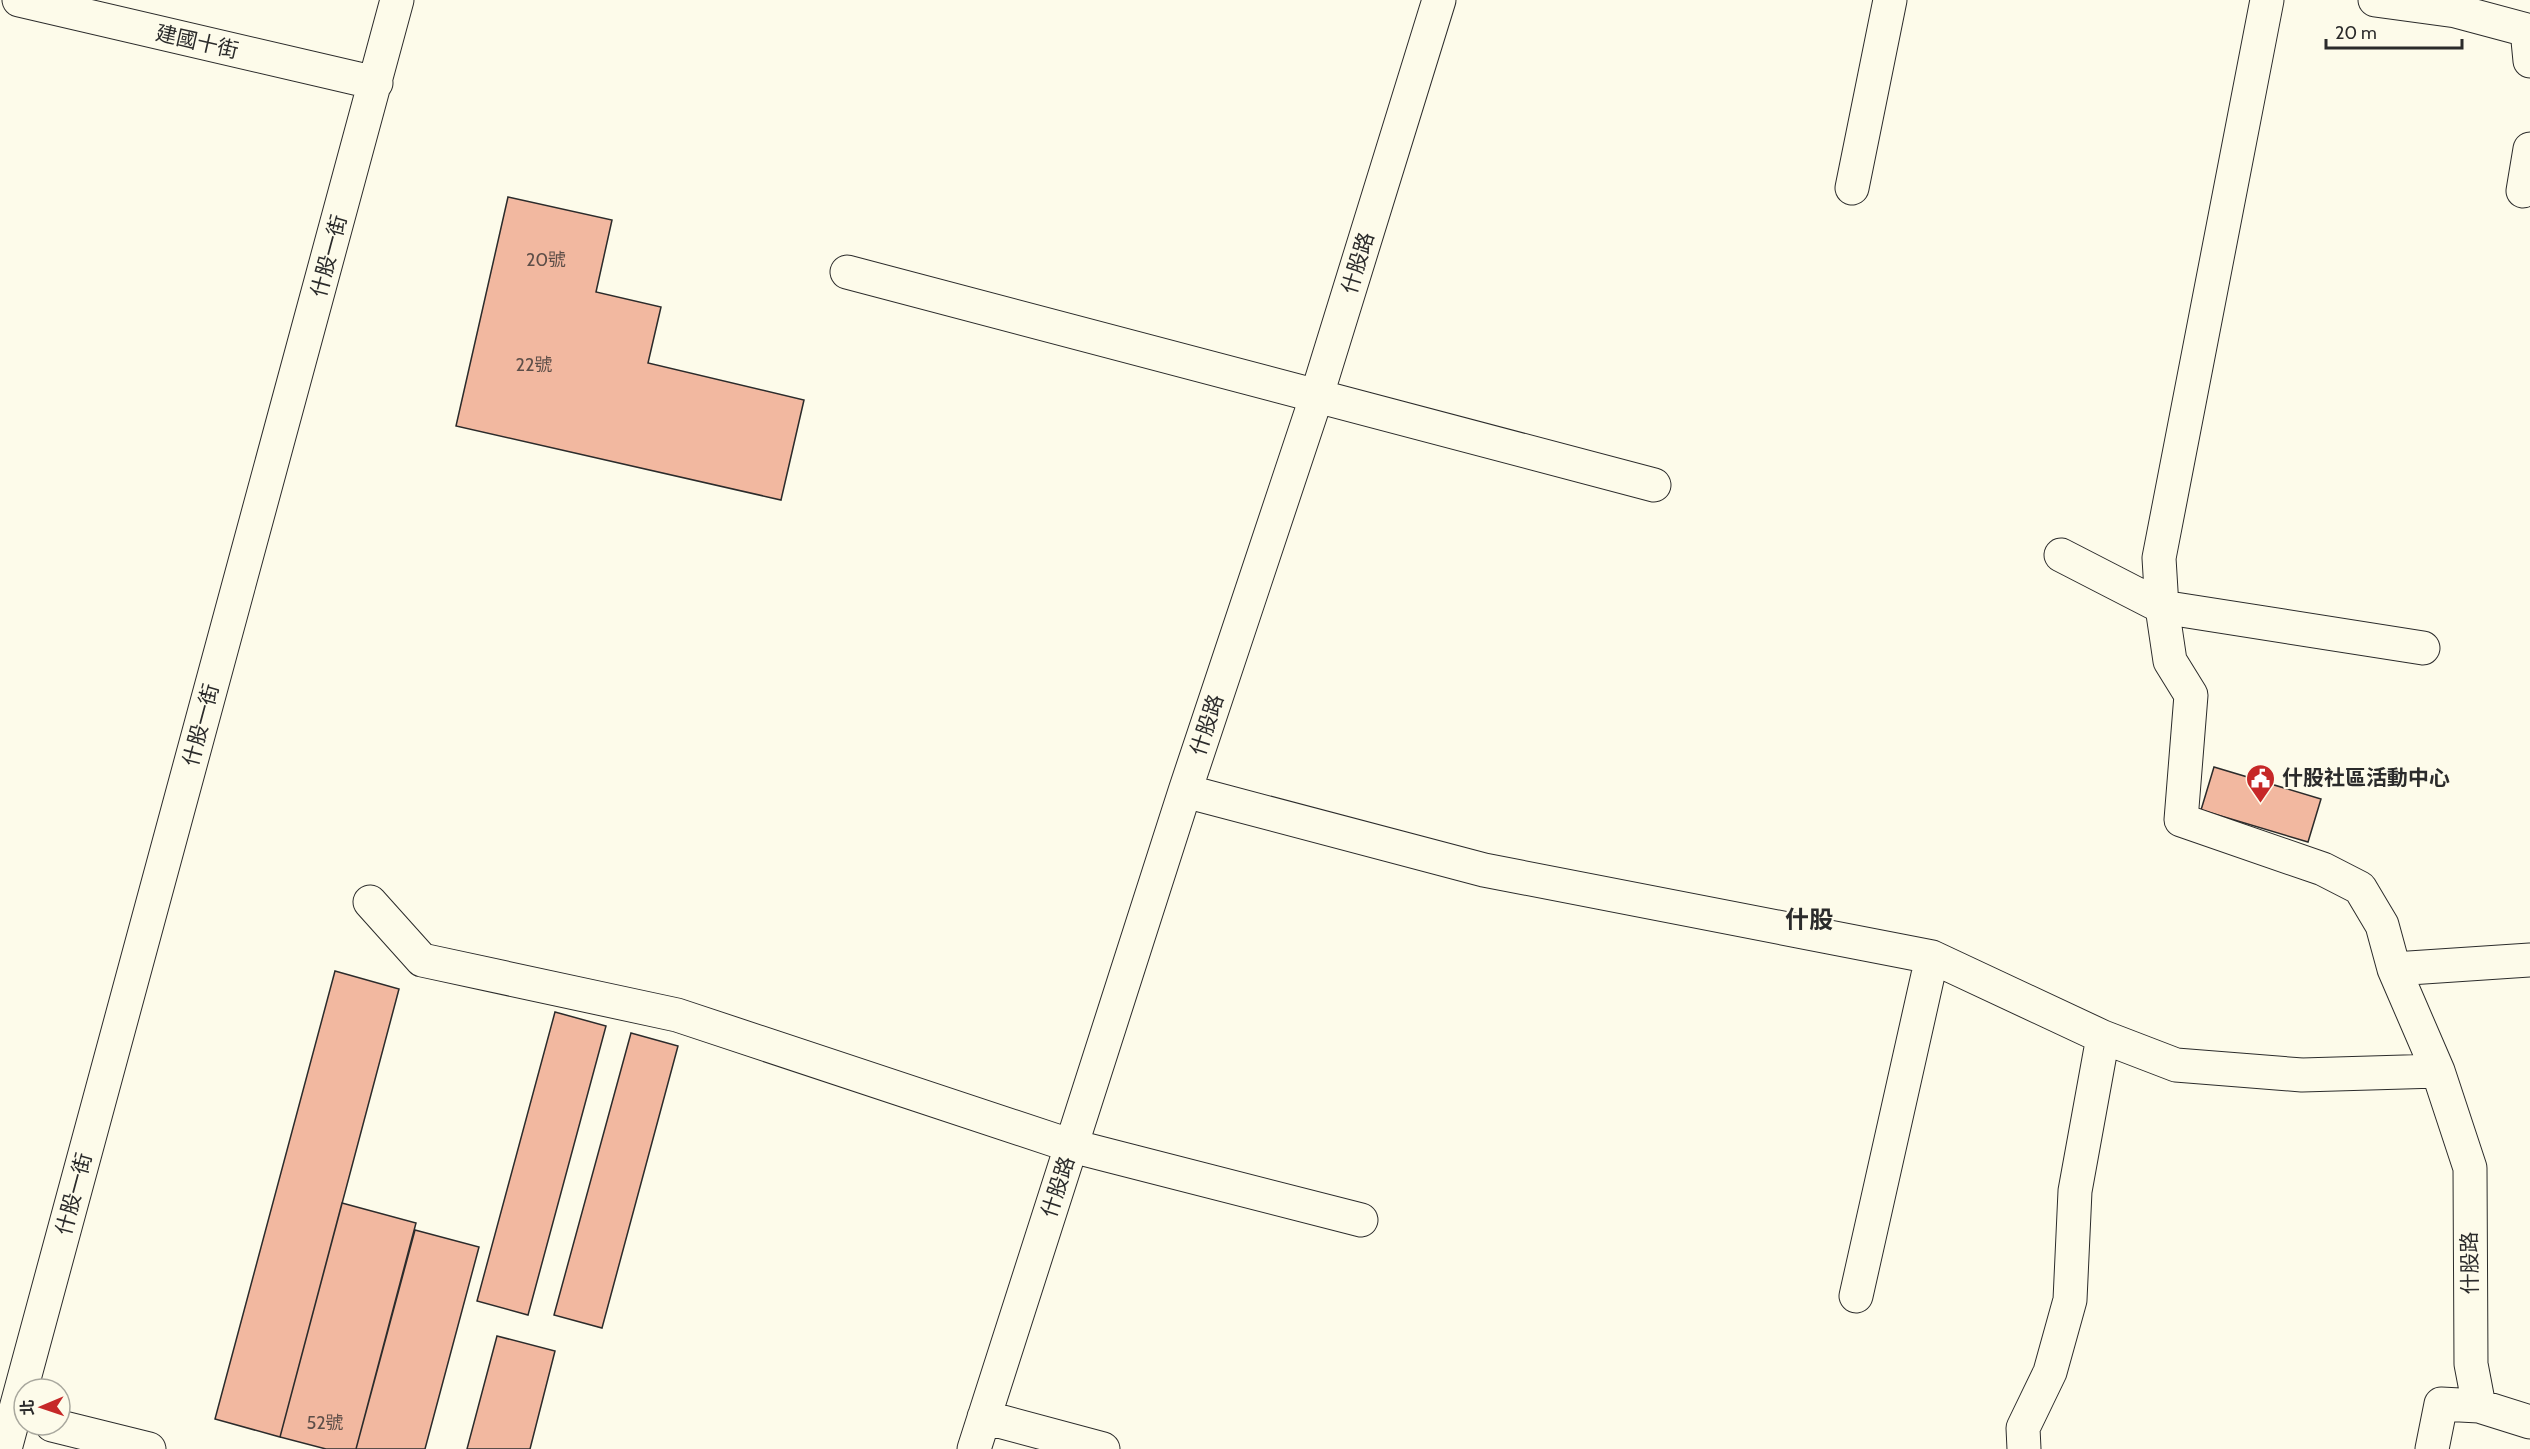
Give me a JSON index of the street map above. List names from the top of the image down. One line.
{"streets":{"street":["建國十街","什股一街","什股路"]},"crossings":[["建國十街","什股一街"]],"districts":["什股"],"places":{"public building":["什股社區活動中心"]},"house_numbers":["20號","22號","52號"],"scale_bar":"20 m","north":"left"}
